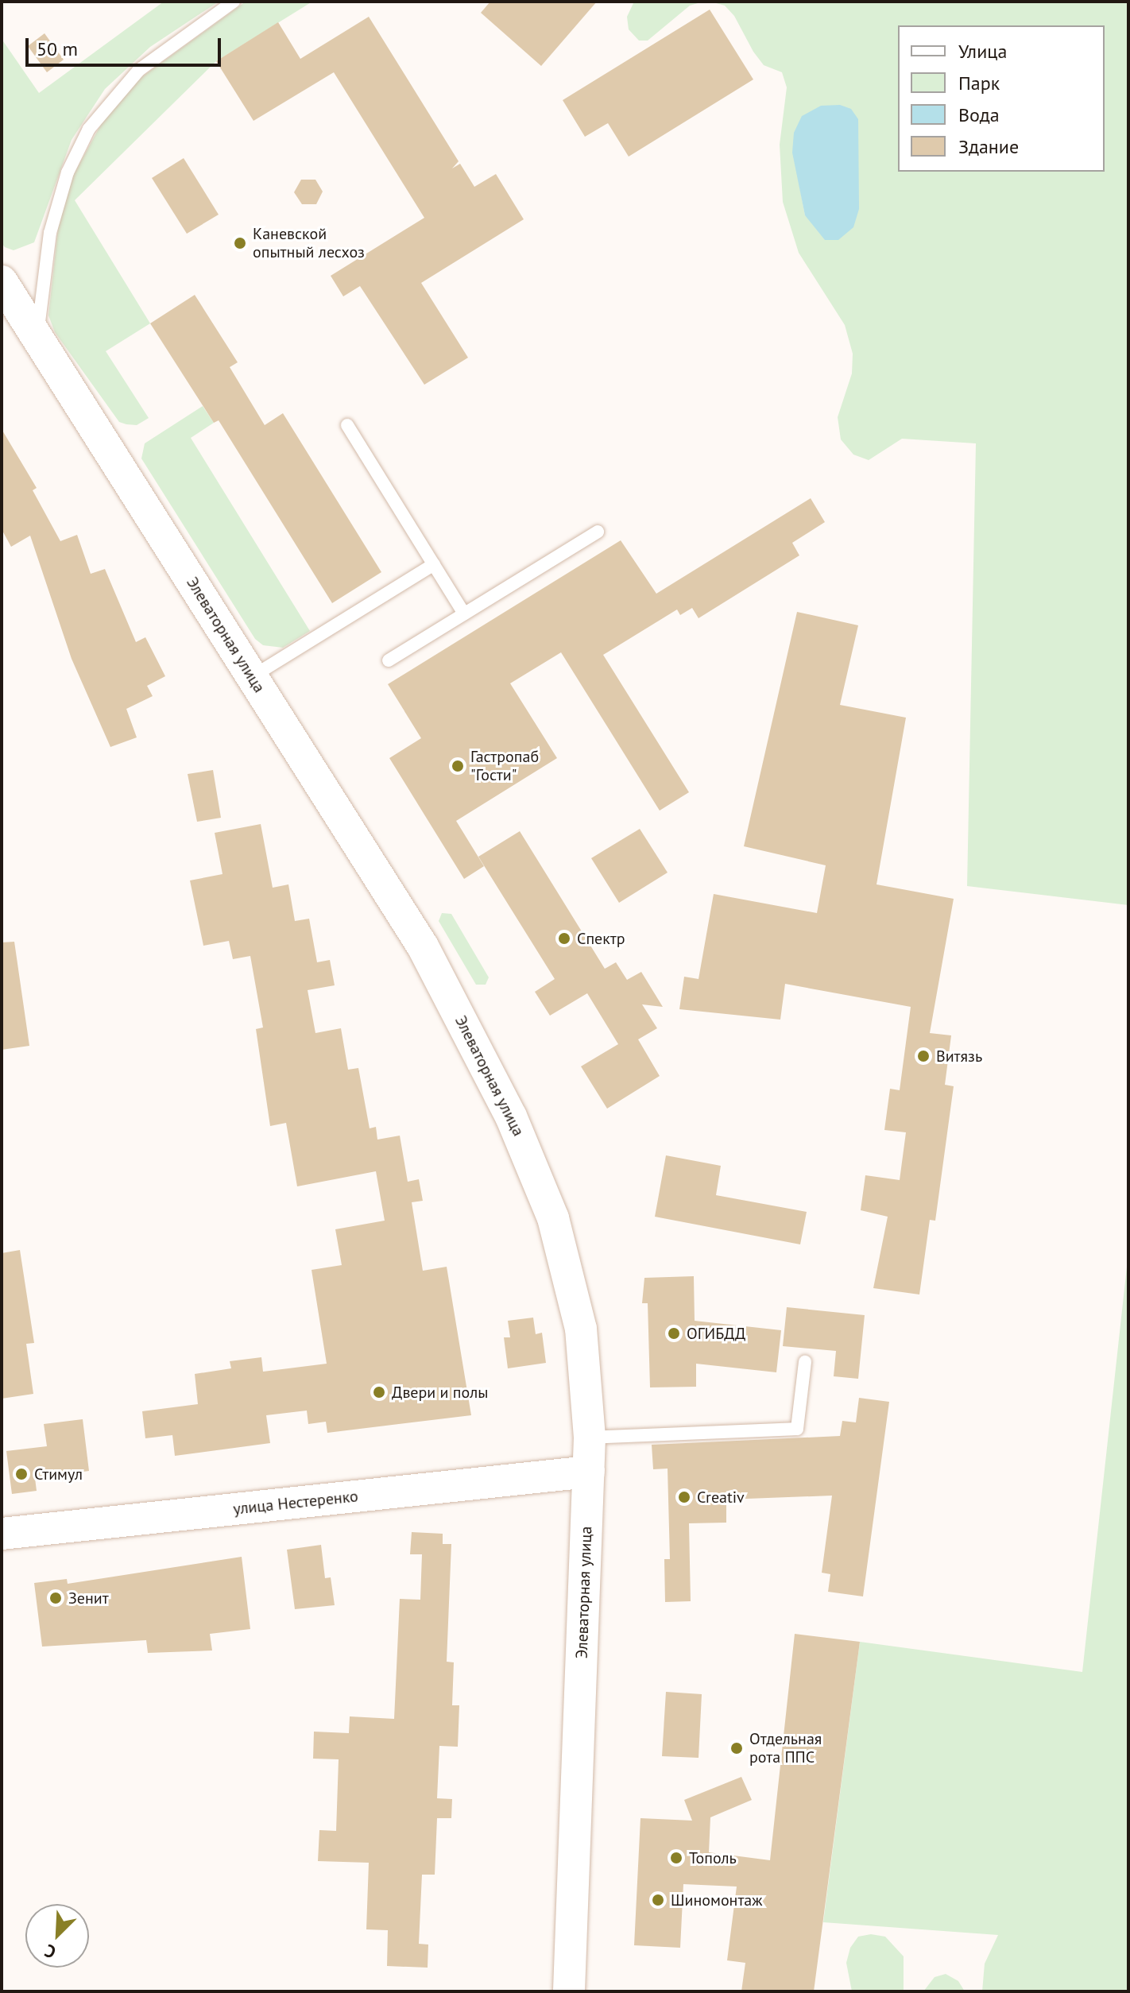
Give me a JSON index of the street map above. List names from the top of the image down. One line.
{"streets":{"street":["Элеваторная улица","улица Нестеренко"]},"crossings":[["Элеваторная улица","улица Нестеренко"]],"places":["Каневской опытный лесхоз","Гастропаб \"Гости\"","Спектр","Витязь","ОГИБДД","Двери и полы","Стимул","Creativ","Зенит","Отдельная рота ППС","Тополь","Шиномонтаж"],"legend":["Улица","Парк","Вода","Здание"],"scale_bar":"50 m","north":"bottom left"}
